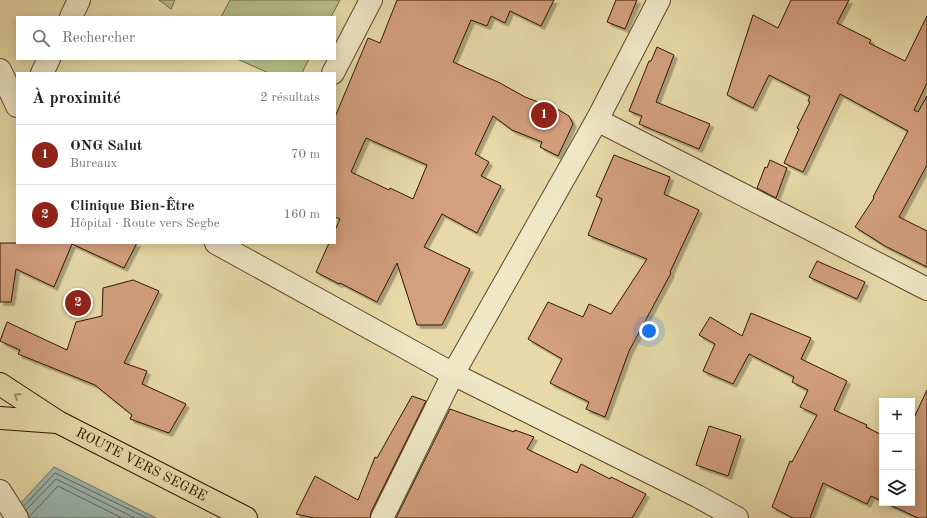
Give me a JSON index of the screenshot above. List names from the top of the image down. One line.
{"streets":{"main road":["ROUTE VERS SEGBE"]},"page":{"search":"Rechercher","heading":["À proximité","2 résultats"],"pins":["1","2"],"list":[{"mark":"1","name":"ONG Salut","note":"Bureaux","value":"70 m"},{"mark":"2","name":"Clinique Bien-Être","note":"Hôpital · Route vers Segbe","value":"160 m"}],"map_buttons":["+","−"]}}
